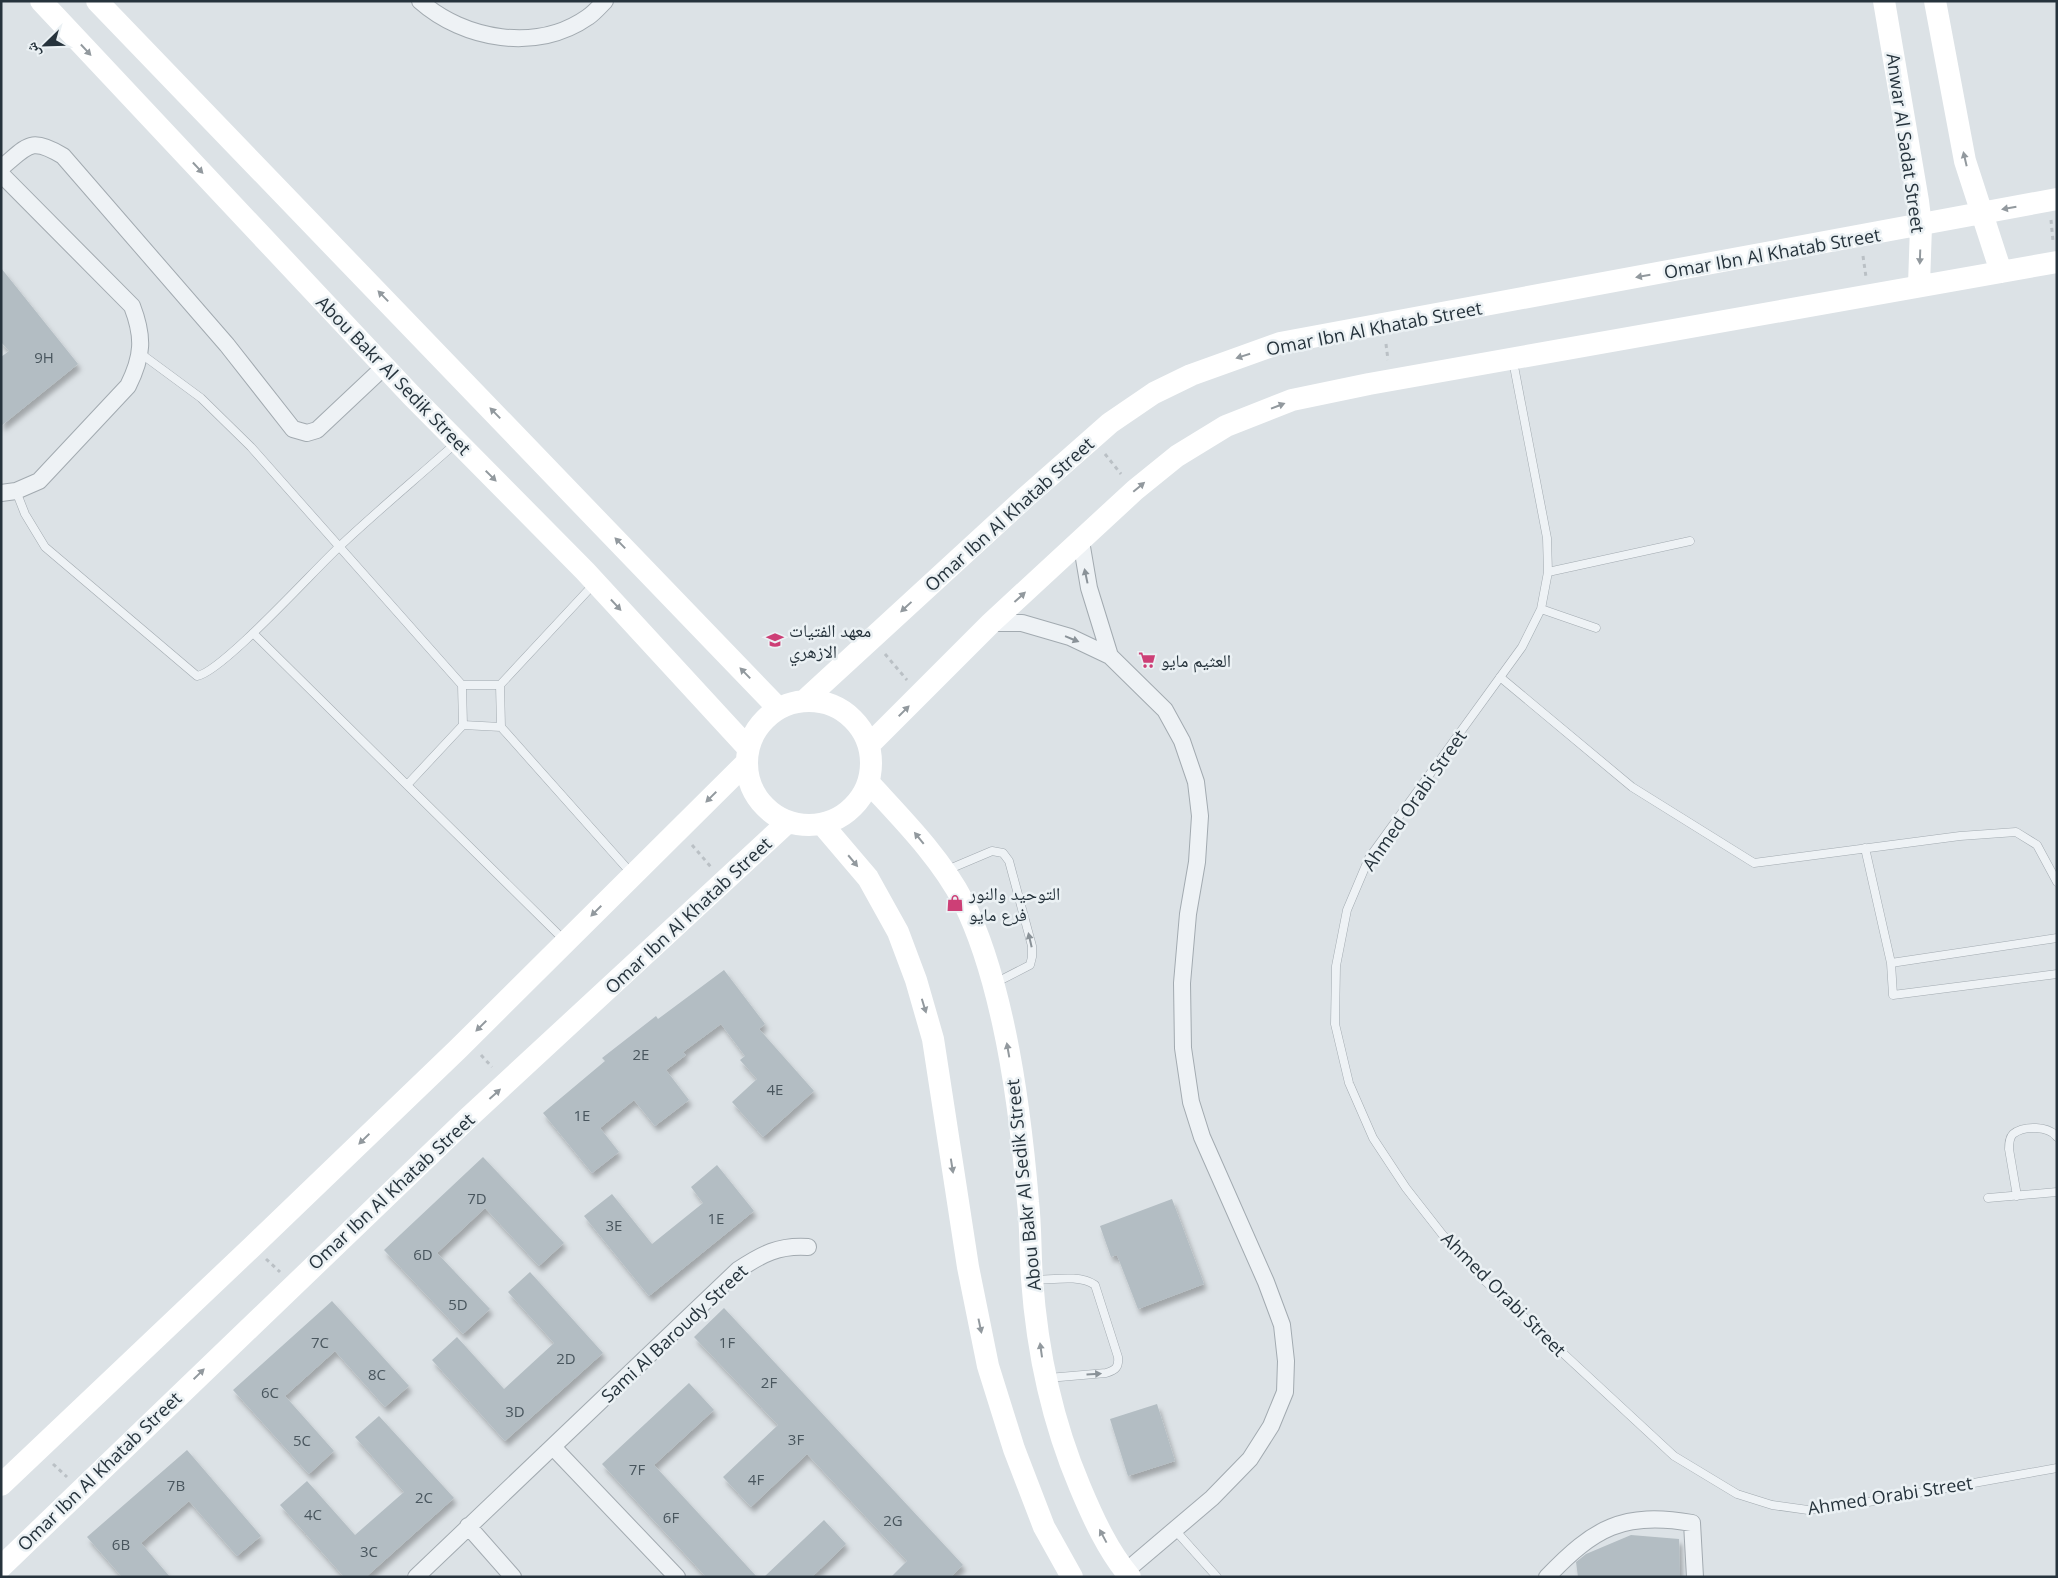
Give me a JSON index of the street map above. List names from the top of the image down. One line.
{"streets":{"street":["Anwar Al Sadat Street","Omar Ibn Al Khatab Street","Abou Bakr Al Sedik Street","Sami Al Baroudy Street"],"lane":["Ahmed Orabi Street"]},"crossings":[["Anwar Al Sadat Street","Omar Ibn Al Khatab Street"],["Omar Ibn Al Khatab Street","Abou Bakr Al Sedik Street"]],"places":{"school or university":["معهد الفتيات الازهري"],"supermarket":["العثيم مايو"],"shop":["التوحيد والنور فرع مايو"]},"house_numbers":["9H","2E","4E","1E","7D","1E","3E","6D","5D","7C","1F","2D","8C","2F","6C","3D","3F","5C","7F","4F","7B","2C","4C","6F","2G","6B","3C"],"north":"bottom left"}
